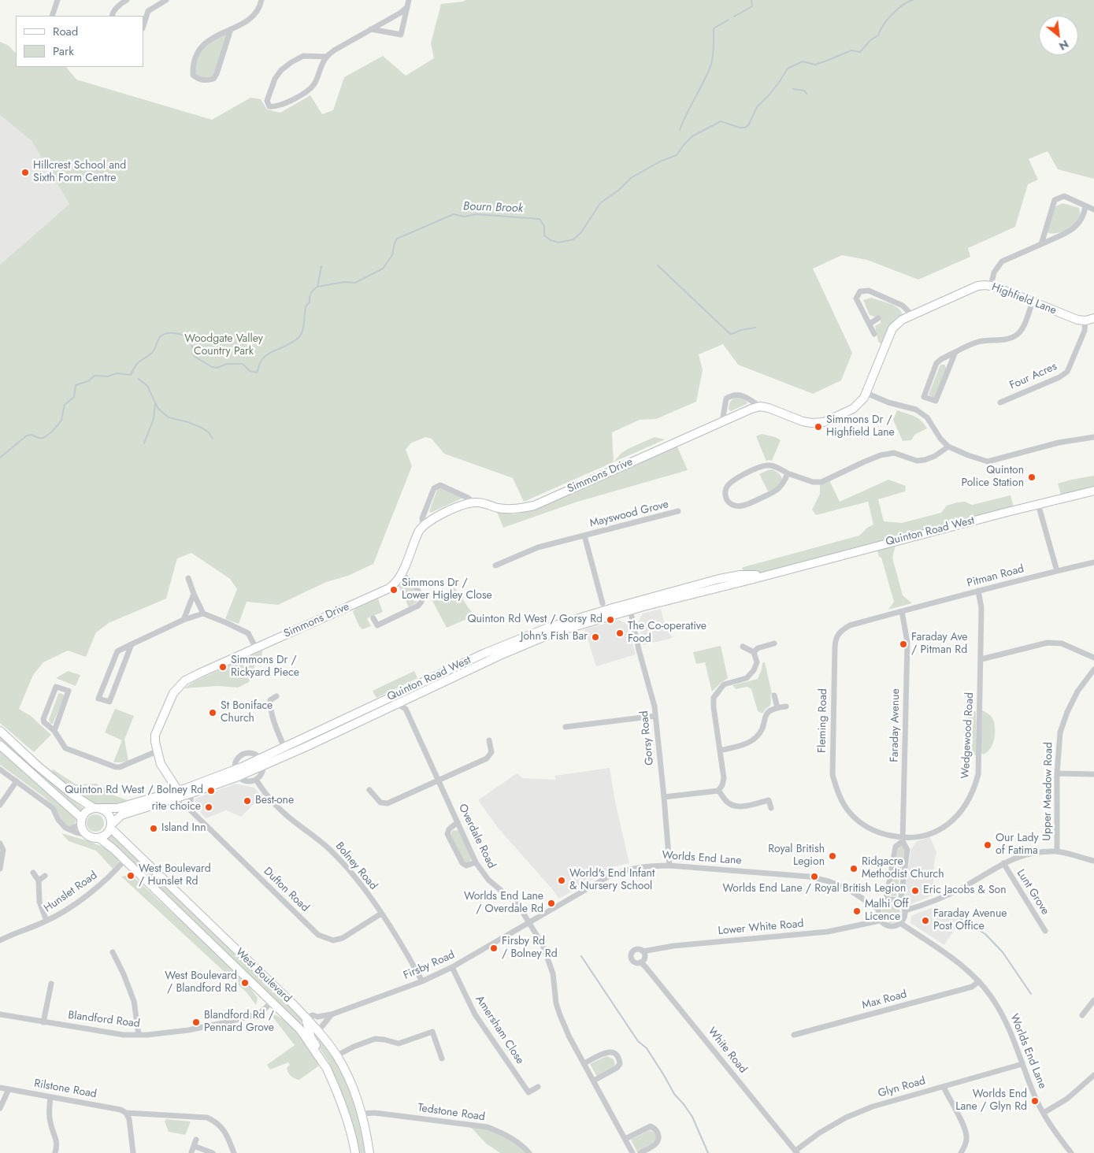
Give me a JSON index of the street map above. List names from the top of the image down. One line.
{"streets":{"street":["Highfield Lane","Four Acres","Simmons Drive","Mayswood Grove","Quinton Road West","Pitman Road","Fleming Road","Faraday Avenue","Wedgewood Road","Gorsy Road","Upper Meadow Road","Overdale Road","Worlds End Lane","Bolney Road","Dufton Road","Hunslet Road","Lunt Grove","Lower White Road","Firsby Road","West Boulevard","Max Road","Blandford Road","Amersham Close","White Road","Glyn Road","Rilstone Road","Tedstone Road"]},"crossings":[["Highfield Lane","Four Acres"],["Quinton Road West","Gorsy Road"],["Quinton Road West","Dufton Road"],["Quinton Road West","West Boulevard"],["Pitman Road","Fleming Road"],["Pitman Road","Faraday Avenue"],["Pitman Road","Wedgewood Road"],["Fleming Road","Faraday Avenue"],["Fleming Road","Wedgewood Road"],["Faraday Avenue","Wedgewood Road"],["Faraday Avenue","Worlds End Lane"],["Faraday Avenue","Lower White Road"],["Gorsy Road","Worlds End Lane"],["Overdale Road","Worlds End Lane"],["Overdale Road","Firsby Road"],["Worlds End Lane","Lower White Road"],["Worlds End Lane","Firsby Road"],["Worlds End Lane","Max Road"],["Worlds End Lane","Glyn Road"],["Bolney Road","Dufton Road"],["Bolney Road","Firsby Road"],["Hunslet Road","West Boulevard"],["Lower White Road","White Road"],["Firsby Road","West Boulevard"],["Firsby Road","Amersham Close"],["West Boulevard","Blandford Road"],["West Boulevard","Tedstone Road"],["White Road","Glyn Road"]],"water":["Bourn Brook"],"parks":["Woodgate Valley Country Park"],"places":["Hillcrest School and Sixth Form Centre","Simmons Dr / Highfield Lane","Quinton Police Station","Simmons Dr / Lower Higley Close","Quinton Rd West / Gorsy Rd","The Co-operative Food","John's Fish Bar","Faraday Ave / Pitman Rd","Simmons Dr / Rickyard Piece","St Boniface Church","Quinton Rd West / Bolney Rd","Best-one","rite choice","Island Inn","Our Lady of Fatima","Royal British Legion","Ridgacre Methodist Church","West Boulevard / Hunslet Rd","Worlds End Lane / Royal British Legion","World's End Infant & Nursery School","Eric Jacobs & Son","Worlds End Lane / Overdale Rd","Malhi Off Licence","Faraday Avenue Post Office","Firsby Rd / Bolney Rd","West Boulevard / Blandford Rd","Blandford Rd / Pennard Grove","Worlds End Lane / Glyn Rd"],"legend":["Road","Park"],"north":"bottom right"}
